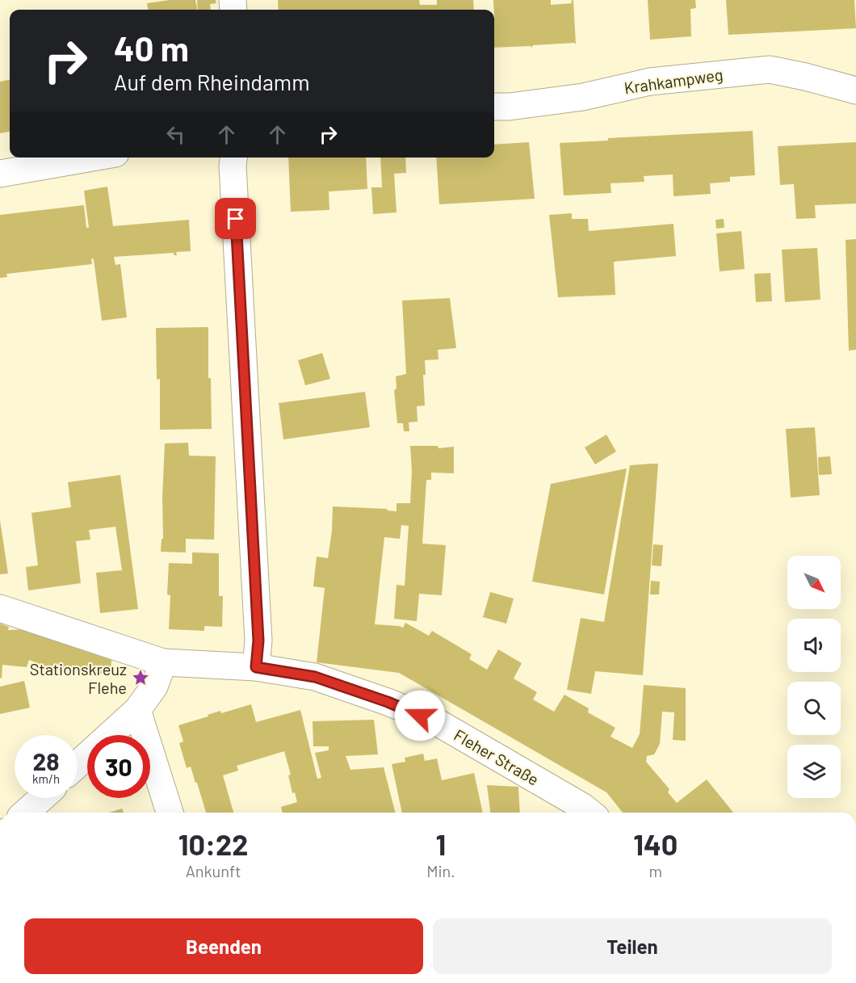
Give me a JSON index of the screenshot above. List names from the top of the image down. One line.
{"streets":{"street":["Krahkampweg","Fleher Straße"]},"places":{"place":["Stationskreuz Flehe"]},"north":"bottom right","page":{"turn":["40 m","Auf dem Rheindamm"],"speed":"28 km/h","limit":"30","eta":["10:22","Ankunft","1","Min.","140","m"],"buttons":["Beenden","Teilen"]}}
